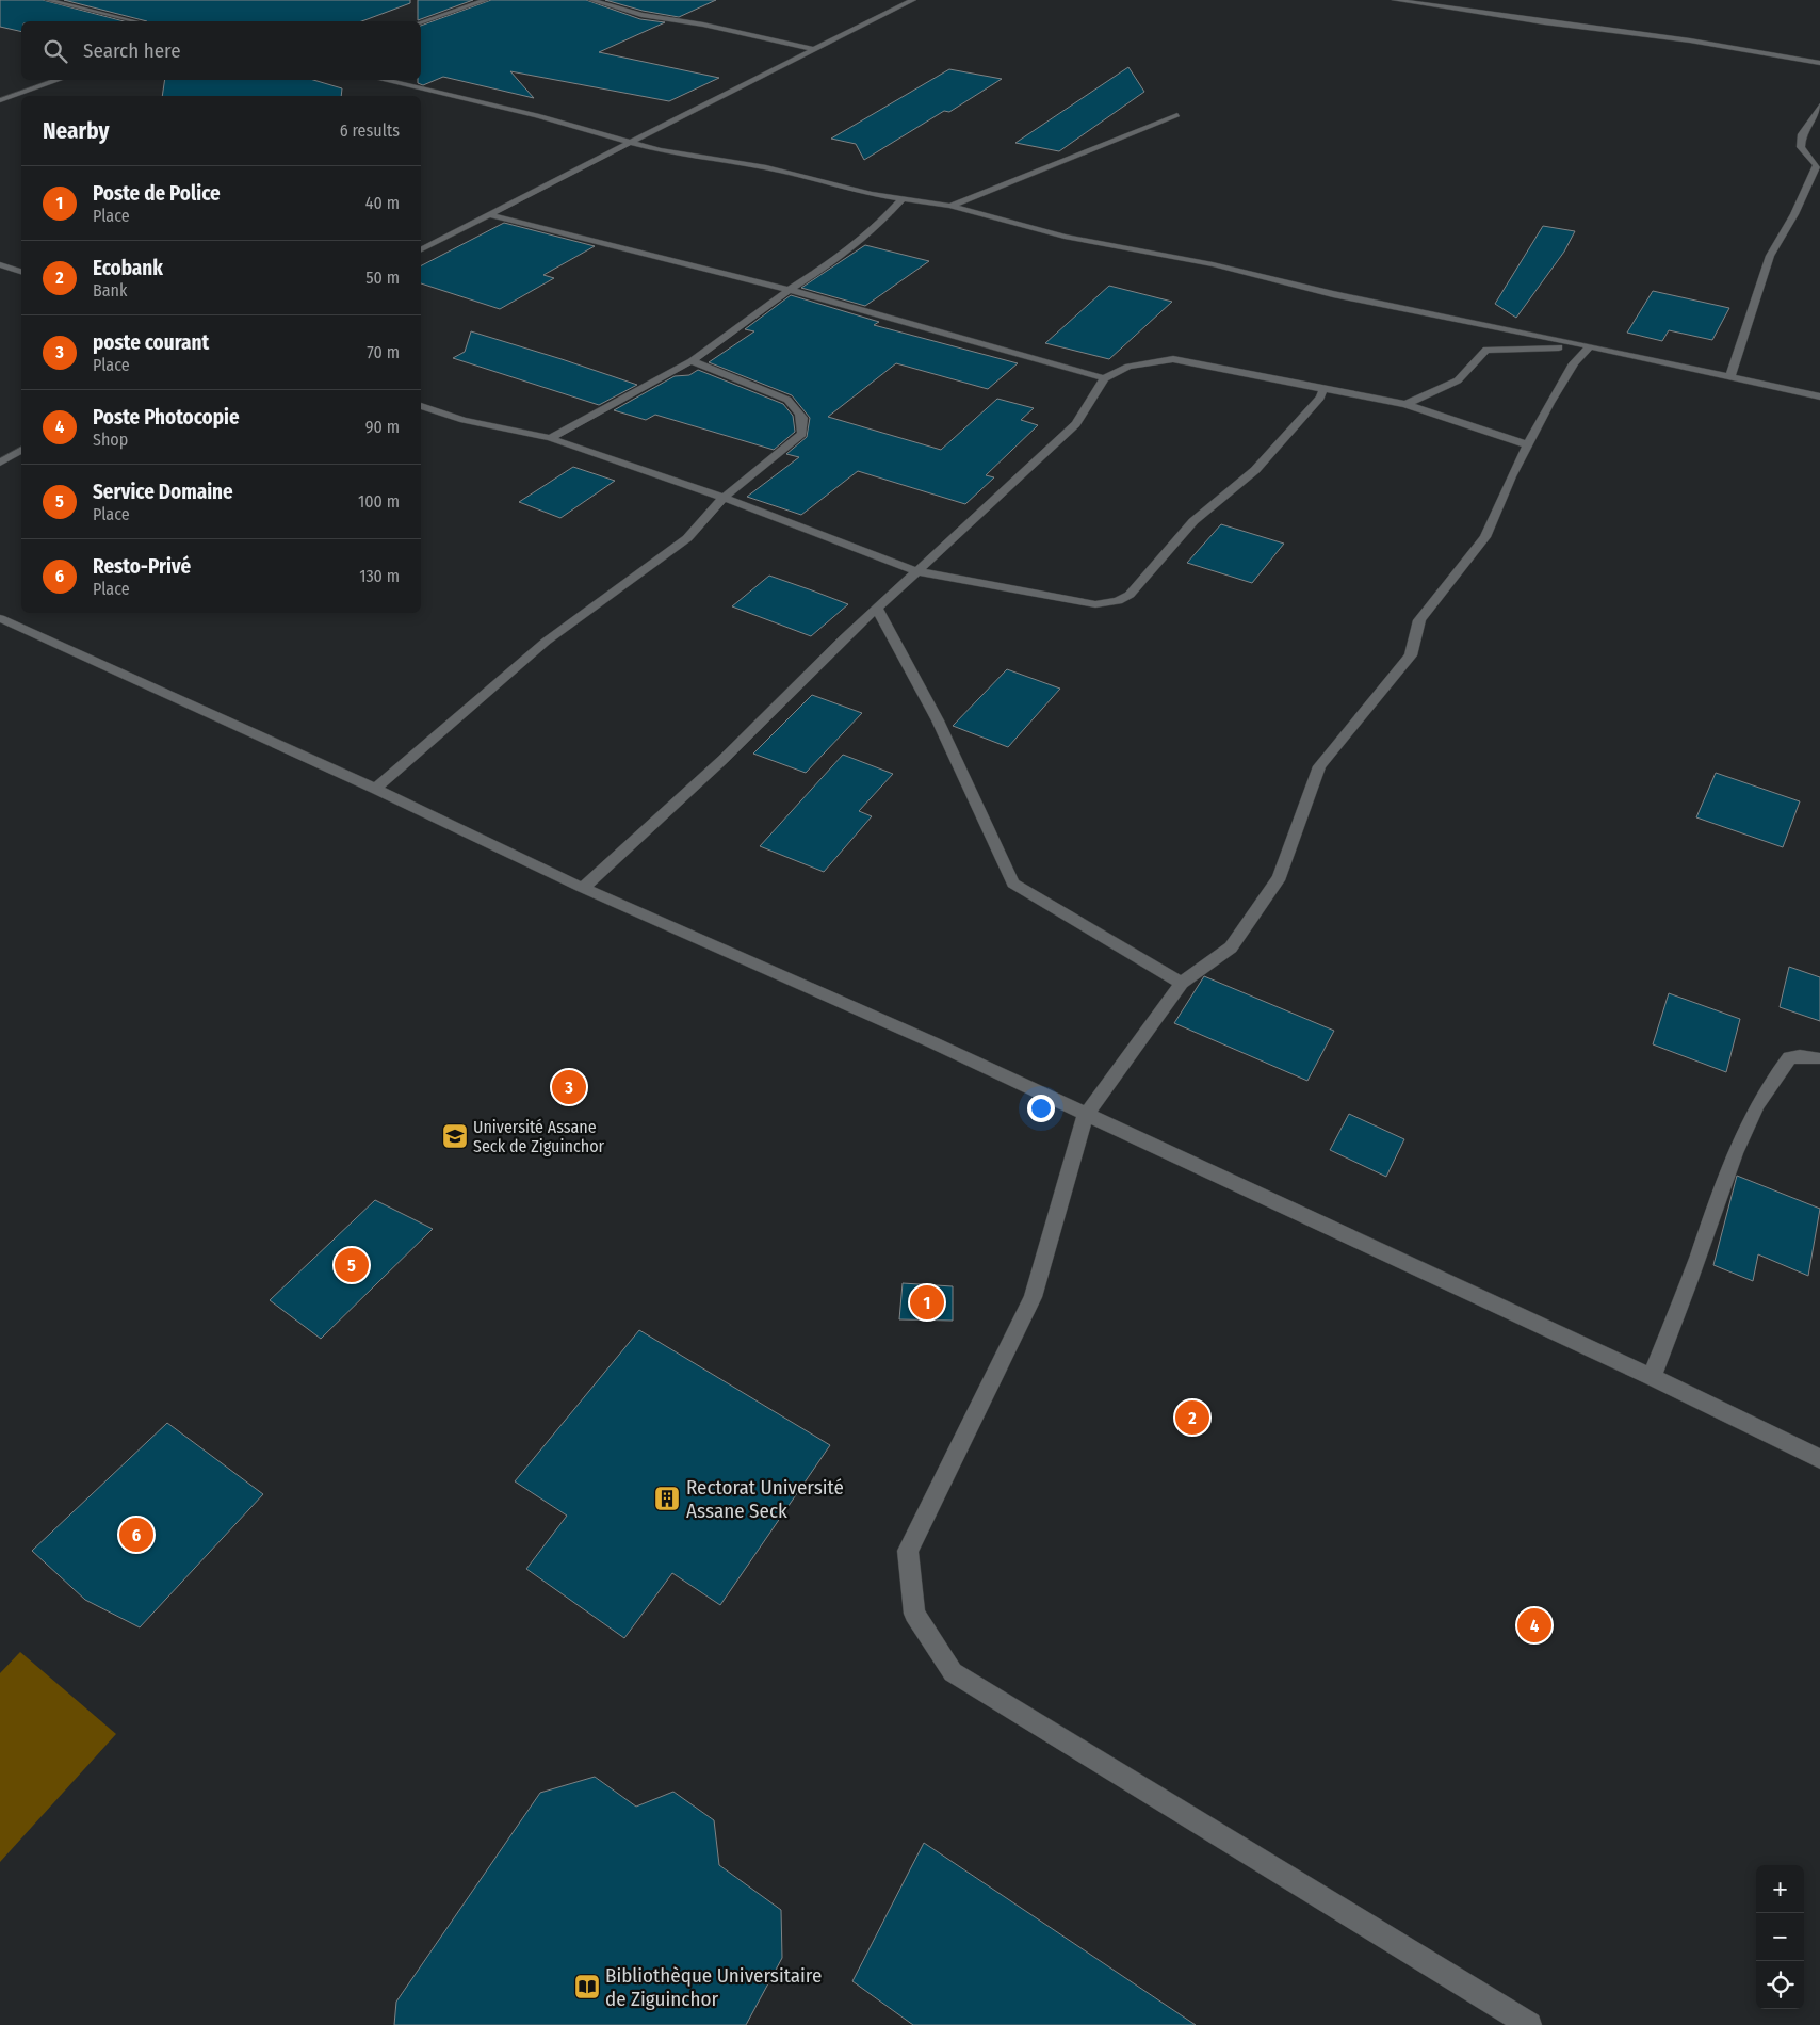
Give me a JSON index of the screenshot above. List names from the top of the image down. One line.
{"places":{"school or university":["Université Assane Seck de Ziguinchor"],"building":["Rectorat Université Assane Seck"],"library":["Bibliothèque Universitaire de Ziguinchor"]},"page":{"search":"Search here","heading":["Nearby","6 results"],"list":[{"mark":"1","name":"Poste de Police","note":"Place","value":"40 m"},{"mark":"2","name":"Ecobank","note":"Bank","value":"50 m"},{"mark":"3","name":"poste courant","note":"Place","value":"70 m"},{"mark":"4","name":"Poste Photocopie","note":"Shop","value":"90 m"},{"mark":"5","name":"Service Domaine","note":"Place","value":"100 m"},{"mark":"6","name":"Resto-Privé","note":"Place","value":"130 m"}],"pins":["3","5","1","2","6","4"],"map_buttons":["+","−"]}}
